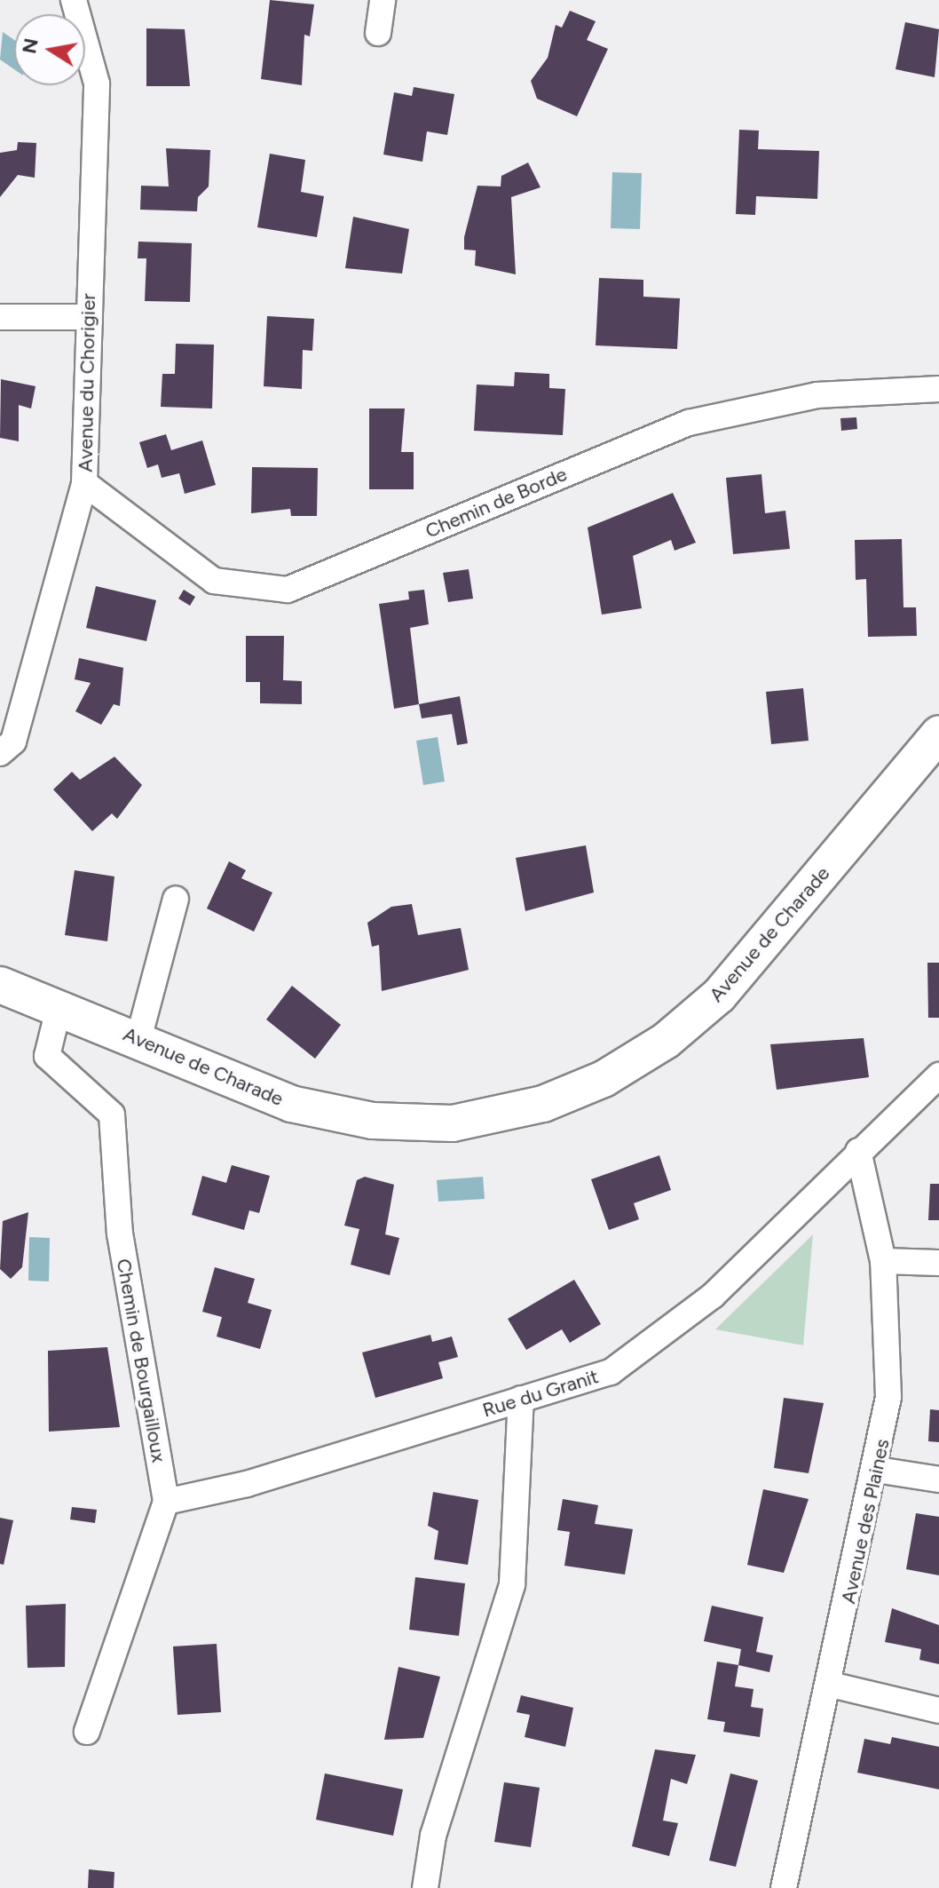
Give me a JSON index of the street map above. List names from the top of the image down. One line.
{"streets":{"street":["Avenue du Chorigier","Chemin de Borde","Avenue de Charade","Chemin de Bourgailloux","Rue du Granit","Avenue des Plaines"]},"crossings":[["Avenue du Chorigier","Chemin de Borde"],["Avenue de Charade","Chemin de Bourgailloux"],["Chemin de Bourgailloux","Rue du Granit"],["Rue du Granit","Avenue des Plaines"]],"north":"left"}
